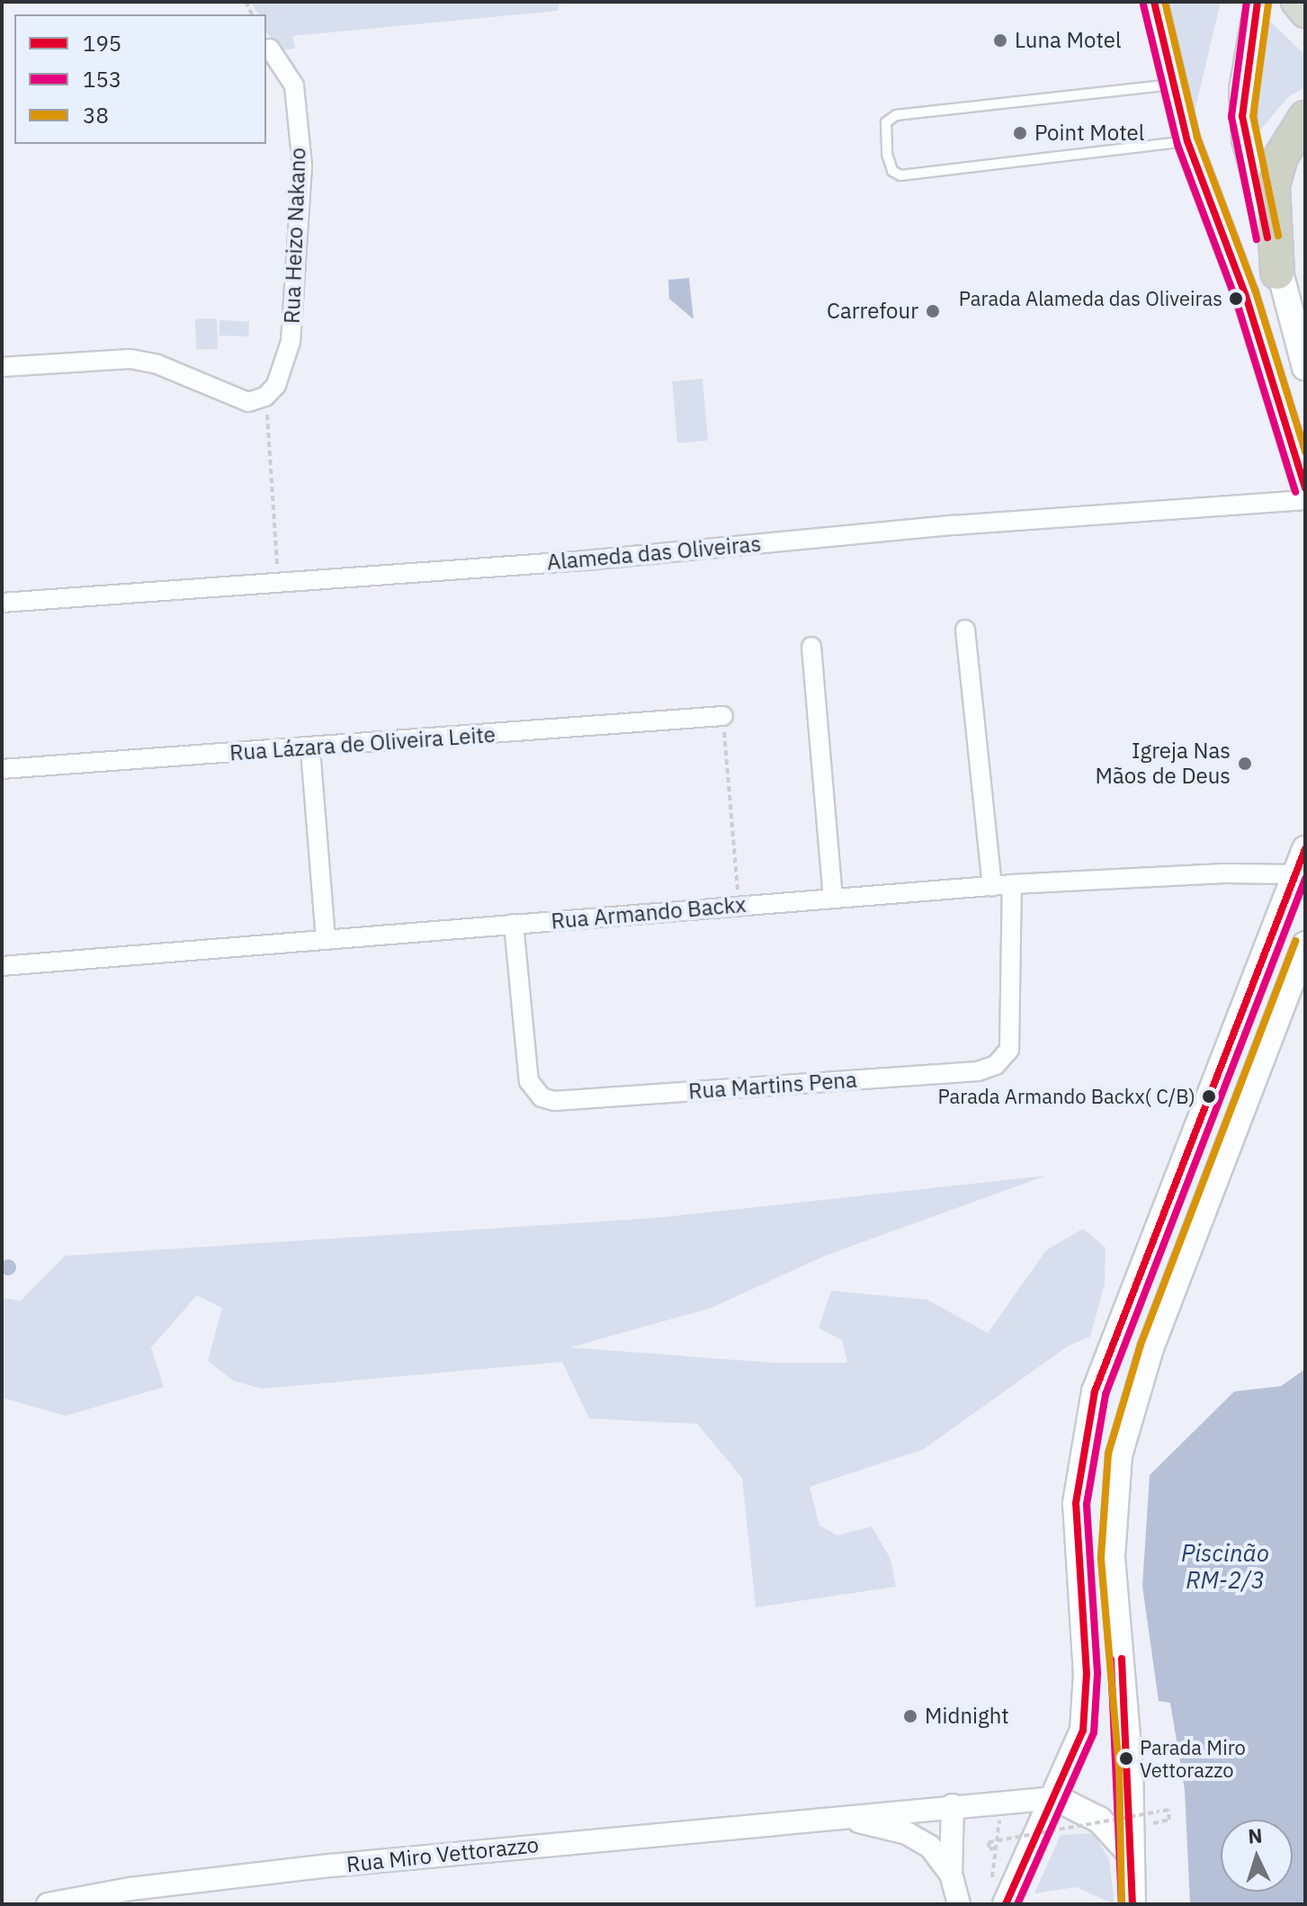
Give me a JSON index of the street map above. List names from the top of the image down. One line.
{"streets":{"street":["Rua Heizo Nakano","Alameda das Oliveiras","Rua Lázara de Oliveira Leite","Rua Armando Backx","Rua Martins Pena","Rua Miro Vettorazzo"]},"crossings":[["Rua Armando Backx","Rua Martins Pena"]],"water":["Piscinão RM-2/3"],"places":["Luna Motel","Point Motel","Parada Alameda das Oliveiras","Carrefour","Igreja Nas Mãos de Deus","Parada Armando Backx( C/B)","Midnight","Parada Miro Vettorazzo"],"lines":["transit line 195","transit line 153","transit line 38"],"legend":["195","153","38"],"north":"top"}
